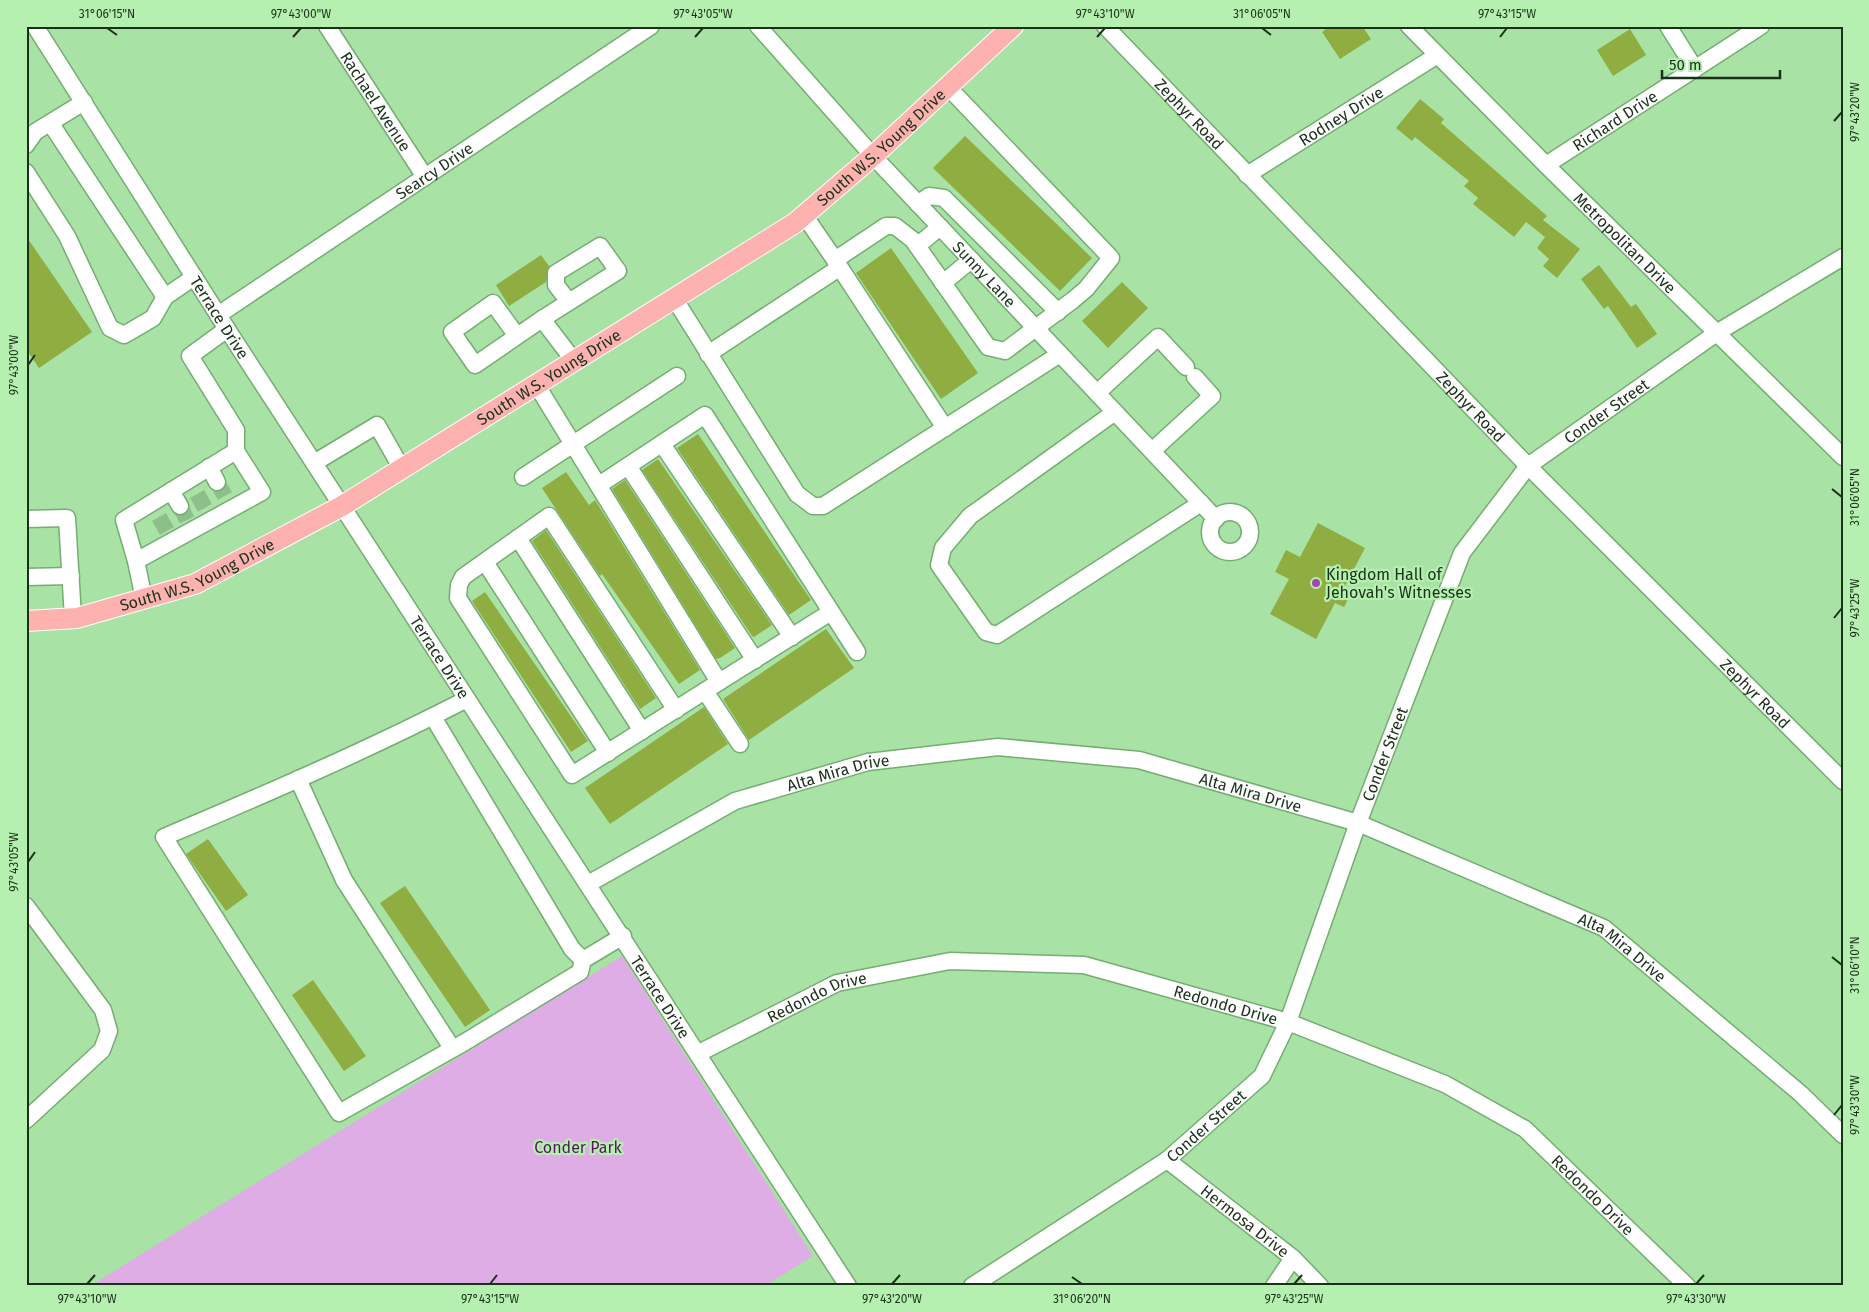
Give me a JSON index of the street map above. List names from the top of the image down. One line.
{"streets":{"main road":["South W.S. Young Drive"],"street":["Rachael Avenue","Zephyr Road","Rodney Drive","Richard Drive","Searcy Drive","Metropolitan Drive","Sunny Lane","Terrace Drive","Conder Street","Alta Mira Drive","Redondo Drive","Hermosa Drive"]},"crossings":[["Rachael Avenue","Searcy Drive"],["Zephyr Road","Rodney Drive"],["Zephyr Road","Conder Street"],["Rodney Drive","Metropolitan Drive"],["Richard Drive","Metropolitan Drive"],["South W.S. Young Drive","Sunny Lane"],["South W.S. Young Drive","Terrace Drive"],["Searcy Drive","Terrace Drive"],["Metropolitan Drive","Conder Street"],["Terrace Drive","Alta Mira Drive"],["Terrace Drive","Redondo Drive"],["Conder Street","Alta Mira Drive"],["Conder Street","Redondo Drive"],["Conder Street","Hermosa Drive"]],"parks":["Conder Park"],"places":["Kingdom Hall of Jehovah's Witnesses"],"scale_bar":"50 m","coordinates":["31°06'15\"N","97°43'00\"W","97°43'05\"W","97°43'10\"W","31°06'05\"N","97°43'15\"W","97°43'20\"W","97°43'25\"W","31°06'10\"N","97°43'30\"W","31°06'20\"N"]}
